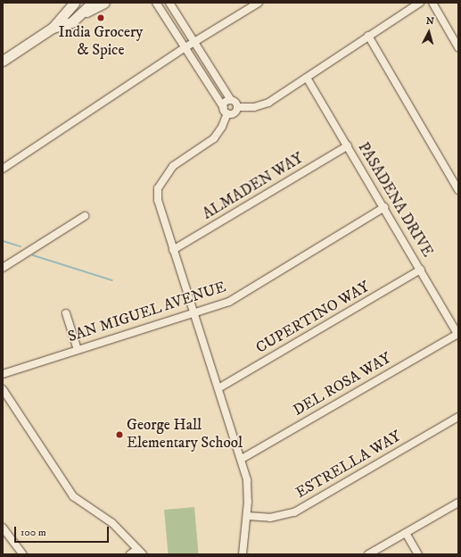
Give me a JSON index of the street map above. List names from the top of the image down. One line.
{"streets":{"street":["ALMADEN WAY","PASADENA DRIVE","SAN MIGUEL AVENUE","CUPERTINO WAY","DEL ROSA WAY","ESTRELLA WAY"]},"crossings":[["ALMADEN WAY","PASADENA DRIVE"],["PASADENA DRIVE","SAN MIGUEL AVENUE"],["PASADENA DRIVE","CUPERTINO WAY"],["PASADENA DRIVE","DEL ROSA WAY"]],"places":["India Grocery & Spice","George Hall Elementary School"],"scale_bar":"100 m","north":"top"}
